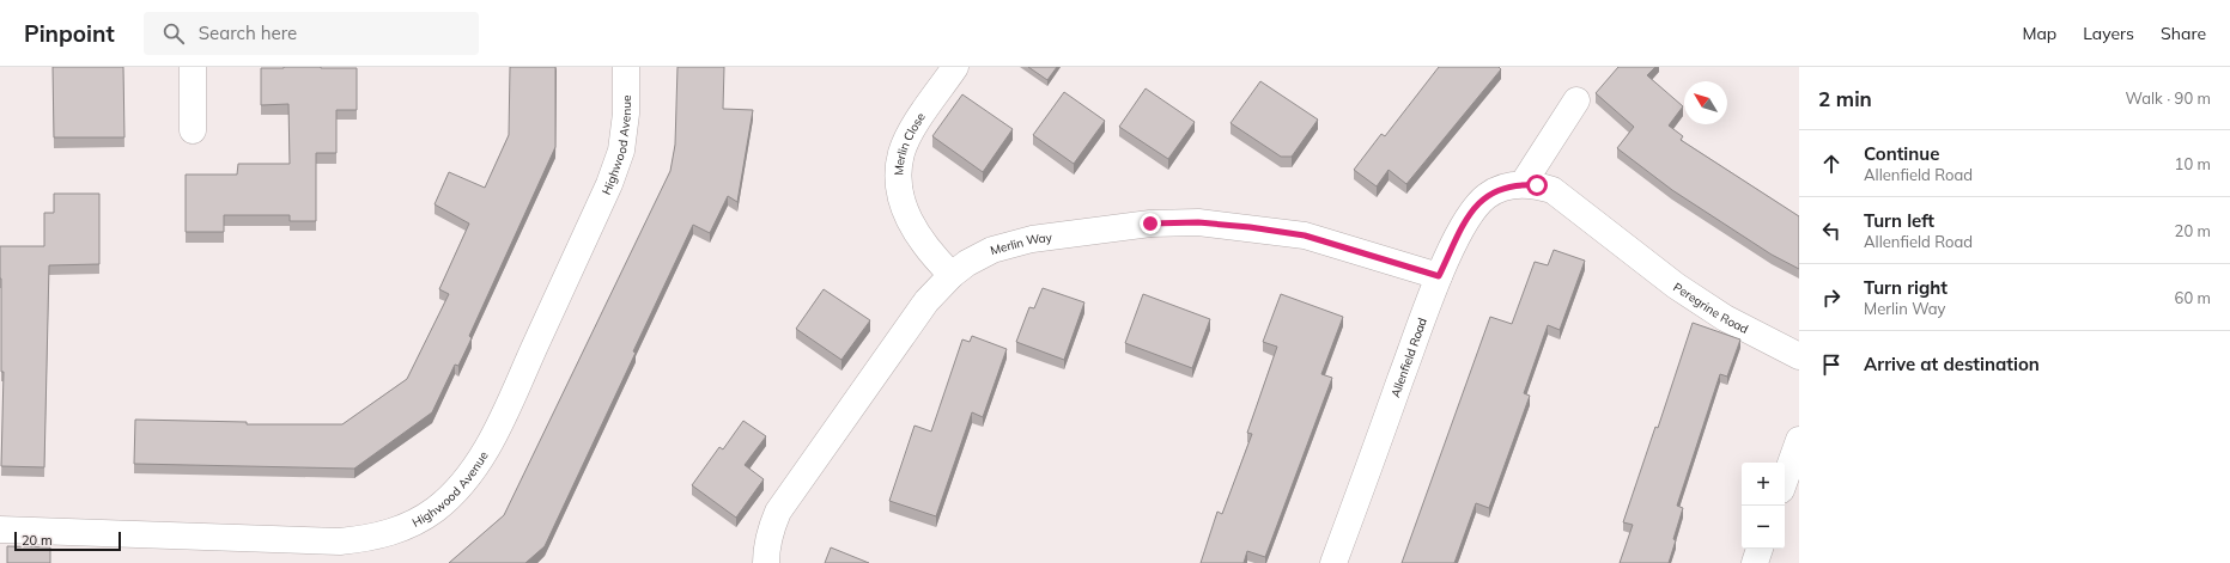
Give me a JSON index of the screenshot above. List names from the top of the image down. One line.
{"streets":{"street":["Highwood Avenue","Merlin Close","Merlin Way","Peregrine Road","Allenfield Road"]},"crossings":[["Merlin Close","Merlin Way"],["Merlin Way","Allenfield Road"],["Peregrine Road","Allenfield Road"]],"scale_bar":"20 m","north":"top left","page":{"header":"Pinpoint","search":"Search here","nav":["Map","Layers","Share"],"heading":["2 min","Walk · 90 m"],"list":[["Continue","Allenfield Road","10 m"],["Turn left","Allenfield Road","20 m"],["Turn right","Merlin Way","60 m"],"Arrive at destination"],"map_buttons":["+","−"],"scale":"20 m"}}
